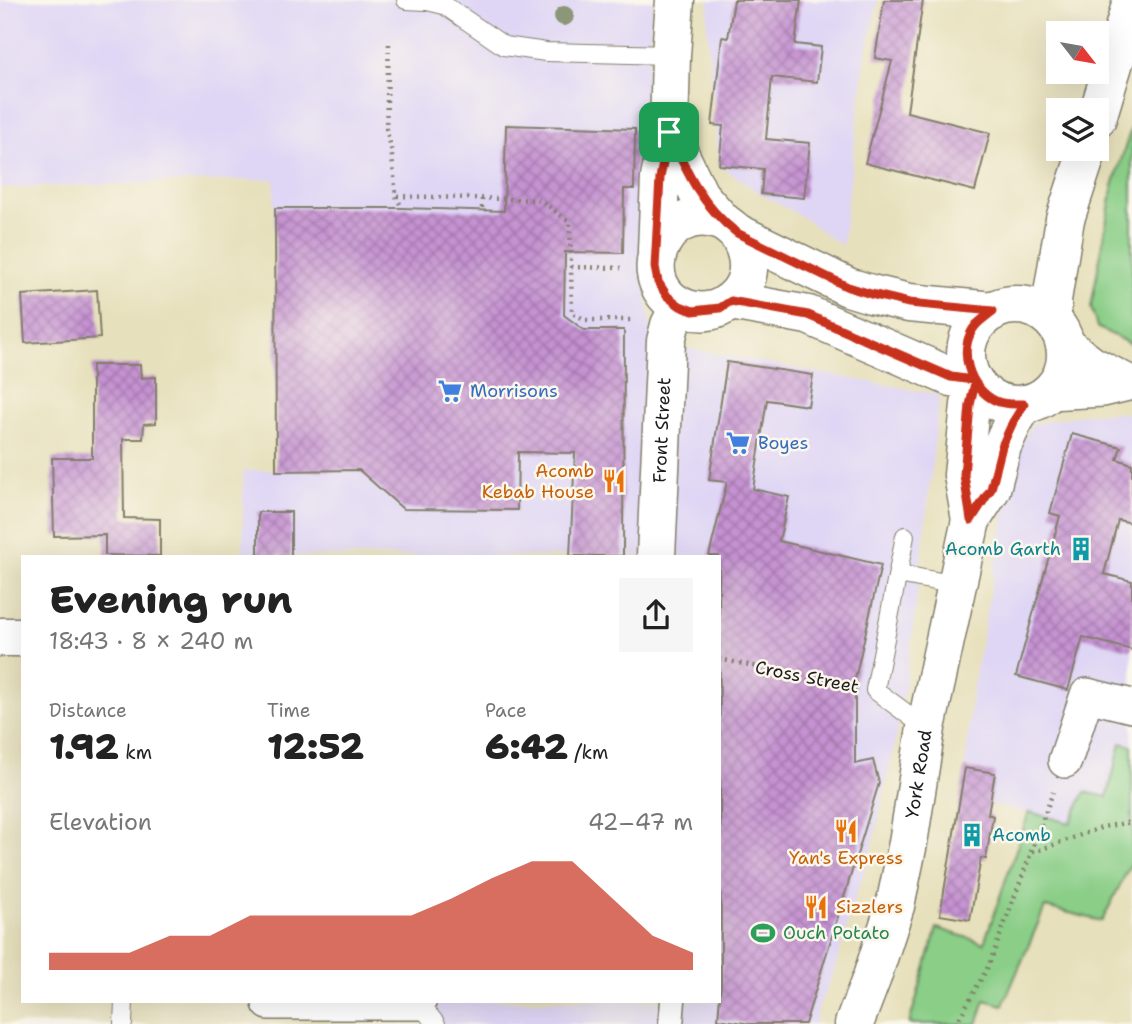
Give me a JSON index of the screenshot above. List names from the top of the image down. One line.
{"streets":{"main road":["Front Street","York Road"],"lane":["Cross Street"]},"crossings":[["Cross Street","York Road"]],"places":{"supermarket":["Morrisons","Boyes"],"restaurant":["Acomb Kebab House","Yan's Express","Sizzlers"],"building":["Acomb Garth","Acomb"],"sports":["Ouch Potato"]},"north":"bottom right","page":{"heading":["Evening run","18:43 · 8 × 240 m"],"stats":[["Distance","1.92 km"],["Time","12:52"],["Pace","6:42 /km"]],"chart":["Elevation","42–47 m"]}}
